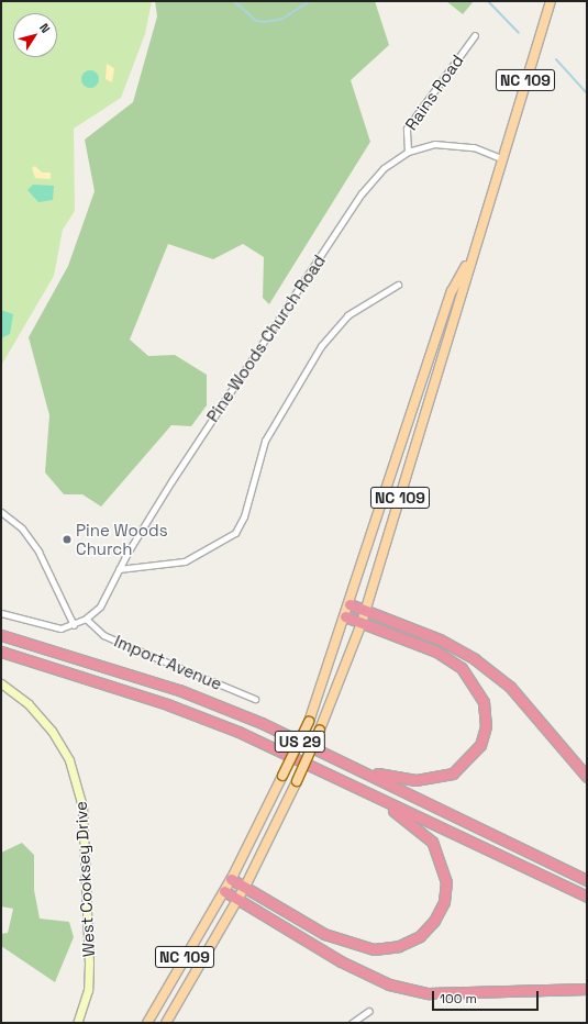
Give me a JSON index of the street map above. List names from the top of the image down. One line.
{"streets":{"highway":["US 29"],"main road":["NC 109"],"street":["Rains Road","Pine Woods Church Road","Import Avenue","West Cooksey Drive"]},"crossings":[["NC 109","Pine Woods Church Road"],["Rains Road","Pine Woods Church Road"],["Pine Woods Church Road","Import Avenue"]],"places":["Pine Woods Church"],"scale_bar":"100 m","north":"top right"}
